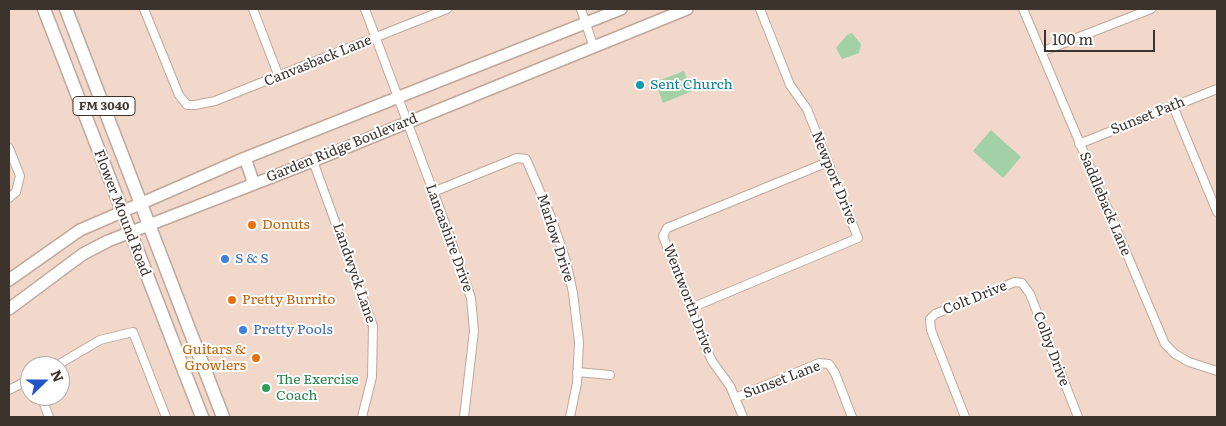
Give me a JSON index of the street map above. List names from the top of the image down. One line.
{"streets":{"main road":["FM 3040","Garden Ridge Boulevard","Flower Mound Road"],"street":["Canvasback Lane","Sunset Path","Newport Drive","Saddleback Lane","Lancashire Drive","Marlow Drive","Landwyck Lane","Colt Drive","Wentworth Drive","Colby Drive","Sunset Lane"]},"crossings":[["Canvasback Lane","Lancashire Drive"],["Sunset Path","Saddleback Lane"],["Garden Ridge Boulevard","Flower Mound Road"],["Garden Ridge Boulevard","Lancashire Drive"],["Garden Ridge Boulevard","Landwyck Lane"],["Newport Drive","Wentworth Drive"],["Lancashire Drive","Marlow Drive"],["Colt Drive","Colby Drive"],["Wentworth Drive","Sunset Lane"]],"places":["Sent Church","Donuts","S & S","Pretty Burrito","Pretty Pools","Guitars & Growlers","The Exercise Coach"],"scale_bar":"100 m","north":"right"}
